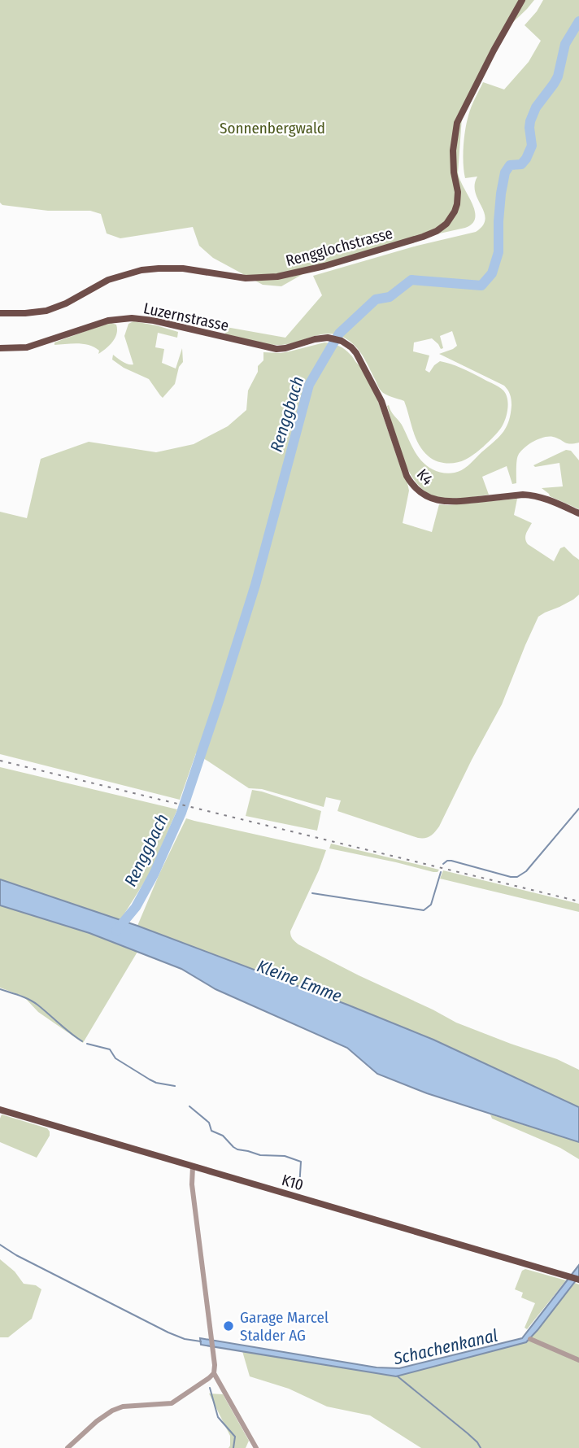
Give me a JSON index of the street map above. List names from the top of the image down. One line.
{"streets":{"main road":["Rengglochstrasse","Luzernstrasse","K4","K10"]},"crossings":[["Luzernstrasse","K4"]],"water":["Renggbach","Kleine Emme","Schachenkanal"],"parks":["Sonnenbergwald"],"places":["Garage Marcel Stalder AG"]}
